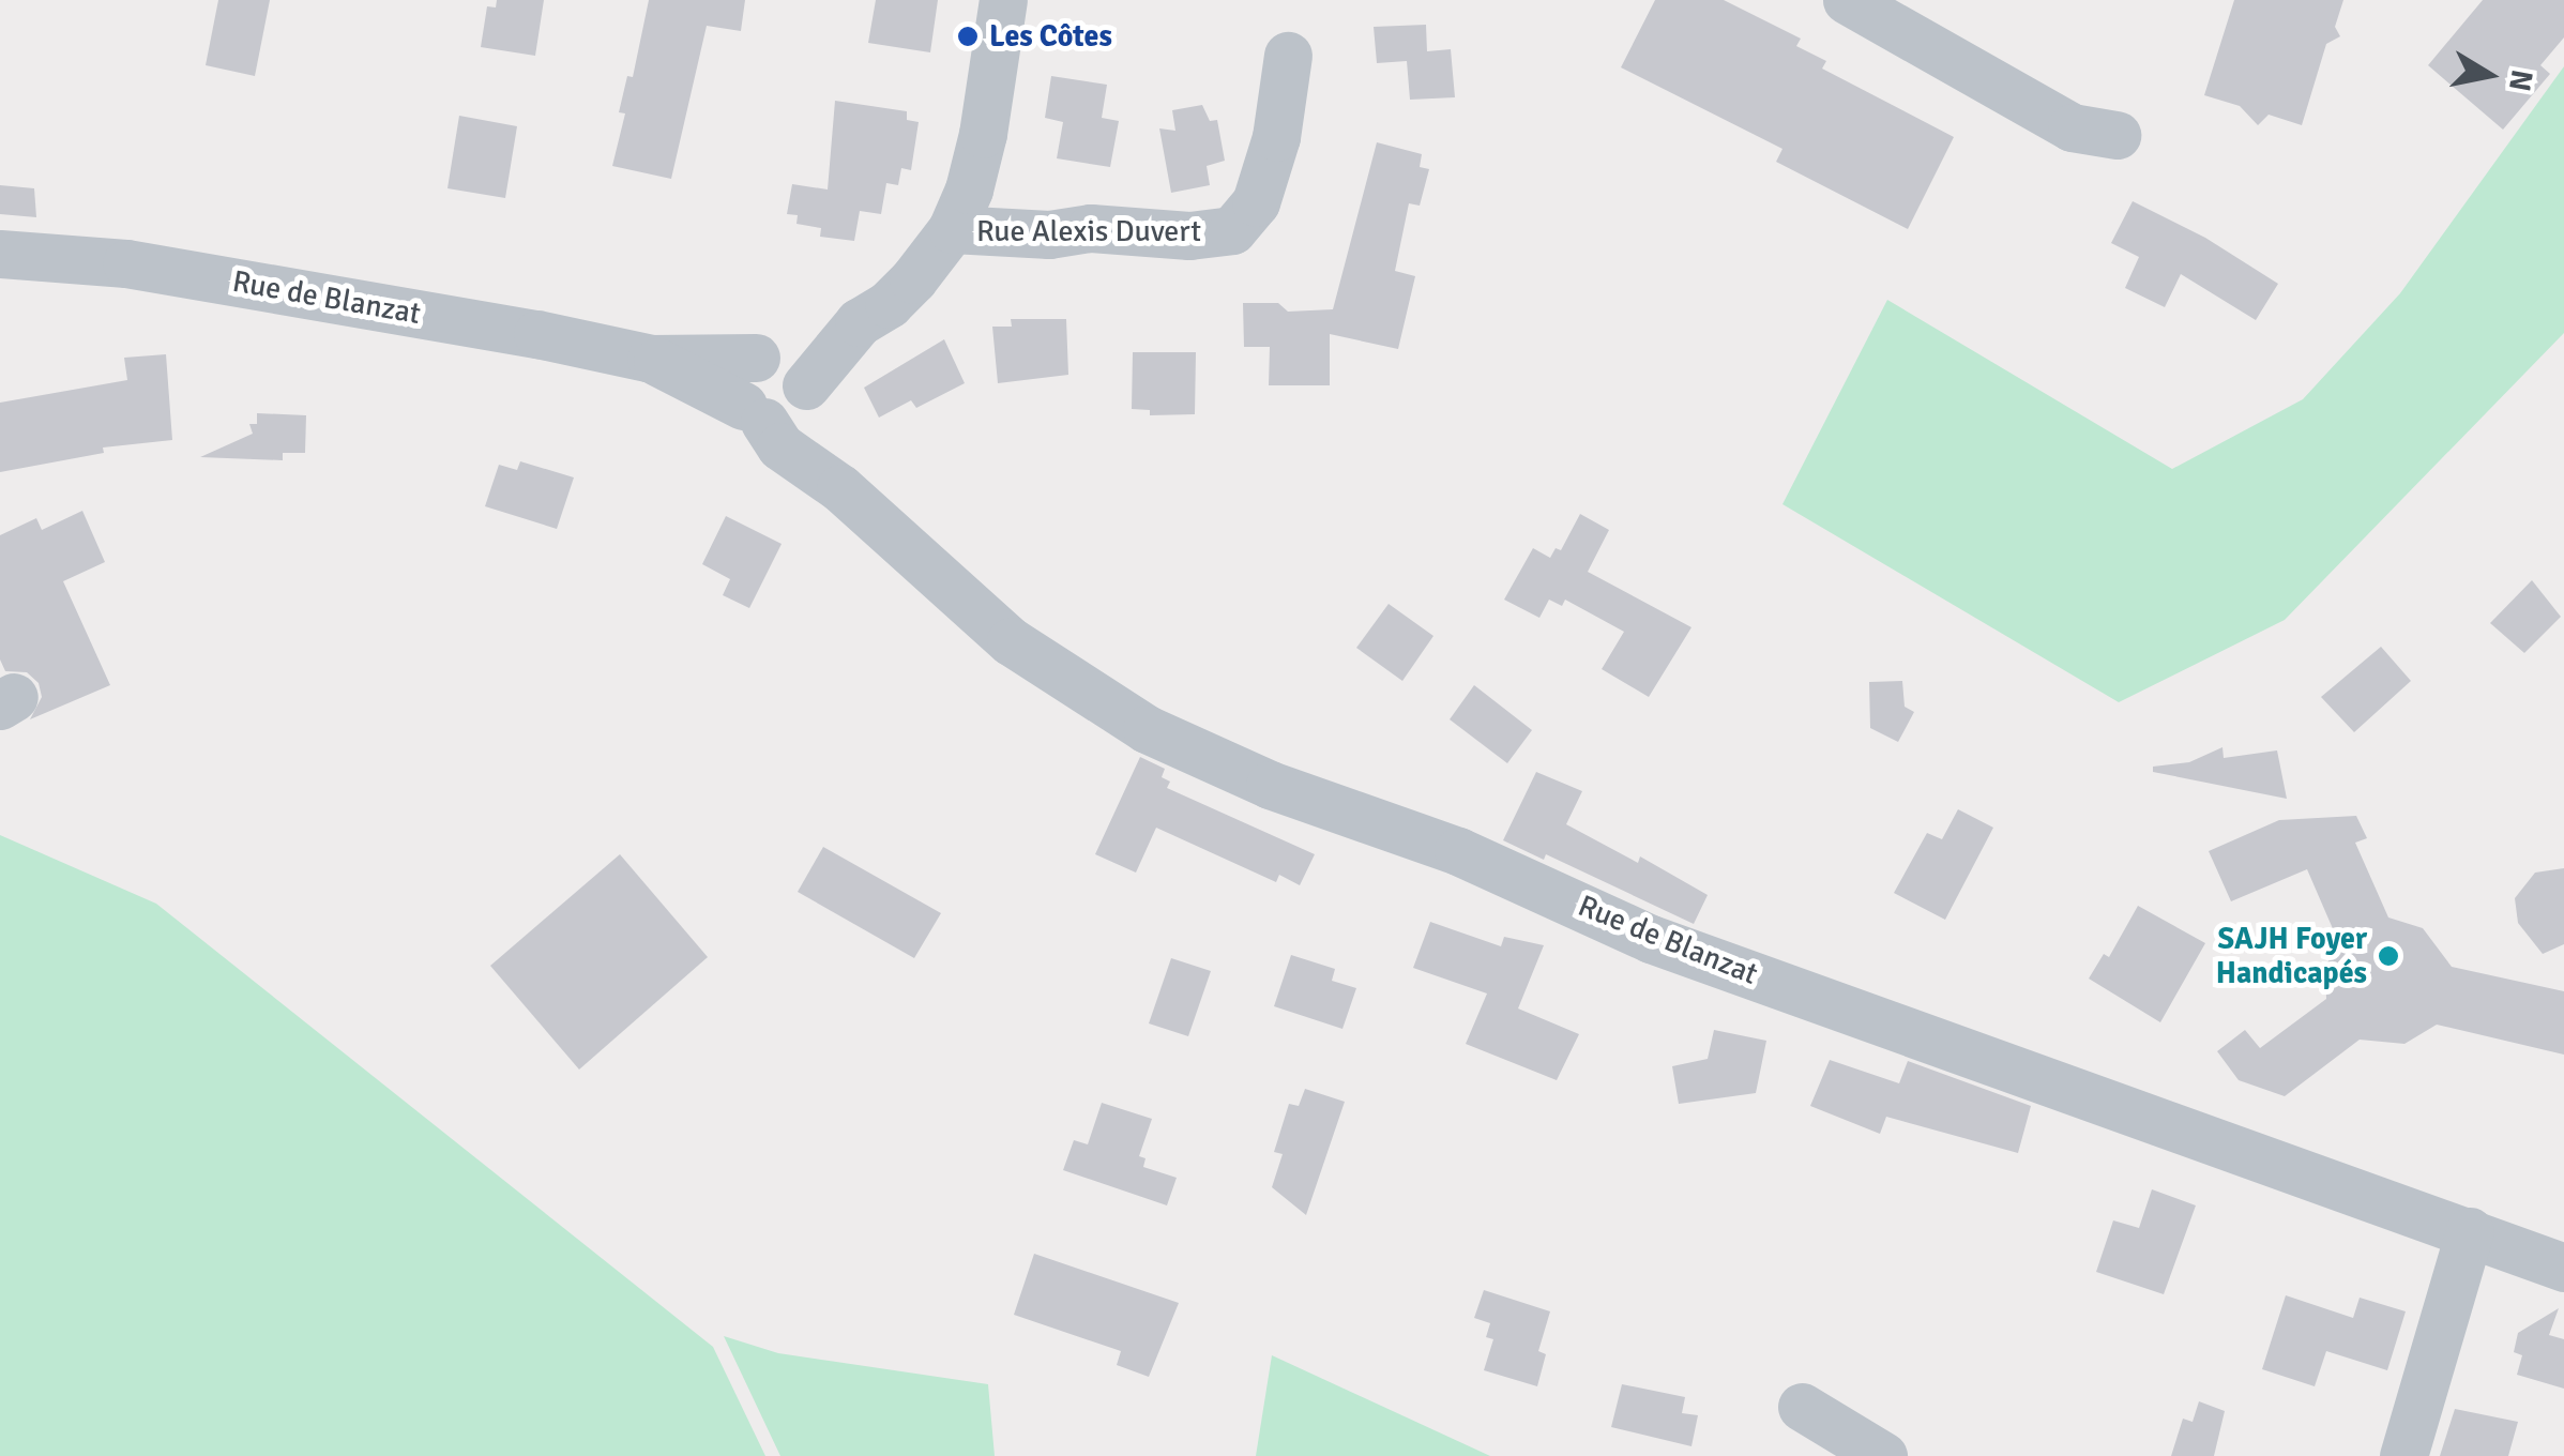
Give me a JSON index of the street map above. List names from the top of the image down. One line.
{"streets":{"street":["Rue Alexis Duvert","Rue de Blanzat"]},"crossings":[["Rue Alexis Duvert","Rue de Blanzat"]],"places":["Les Côtes","SAJH Foyer Handicapés"],"north":"right"}
